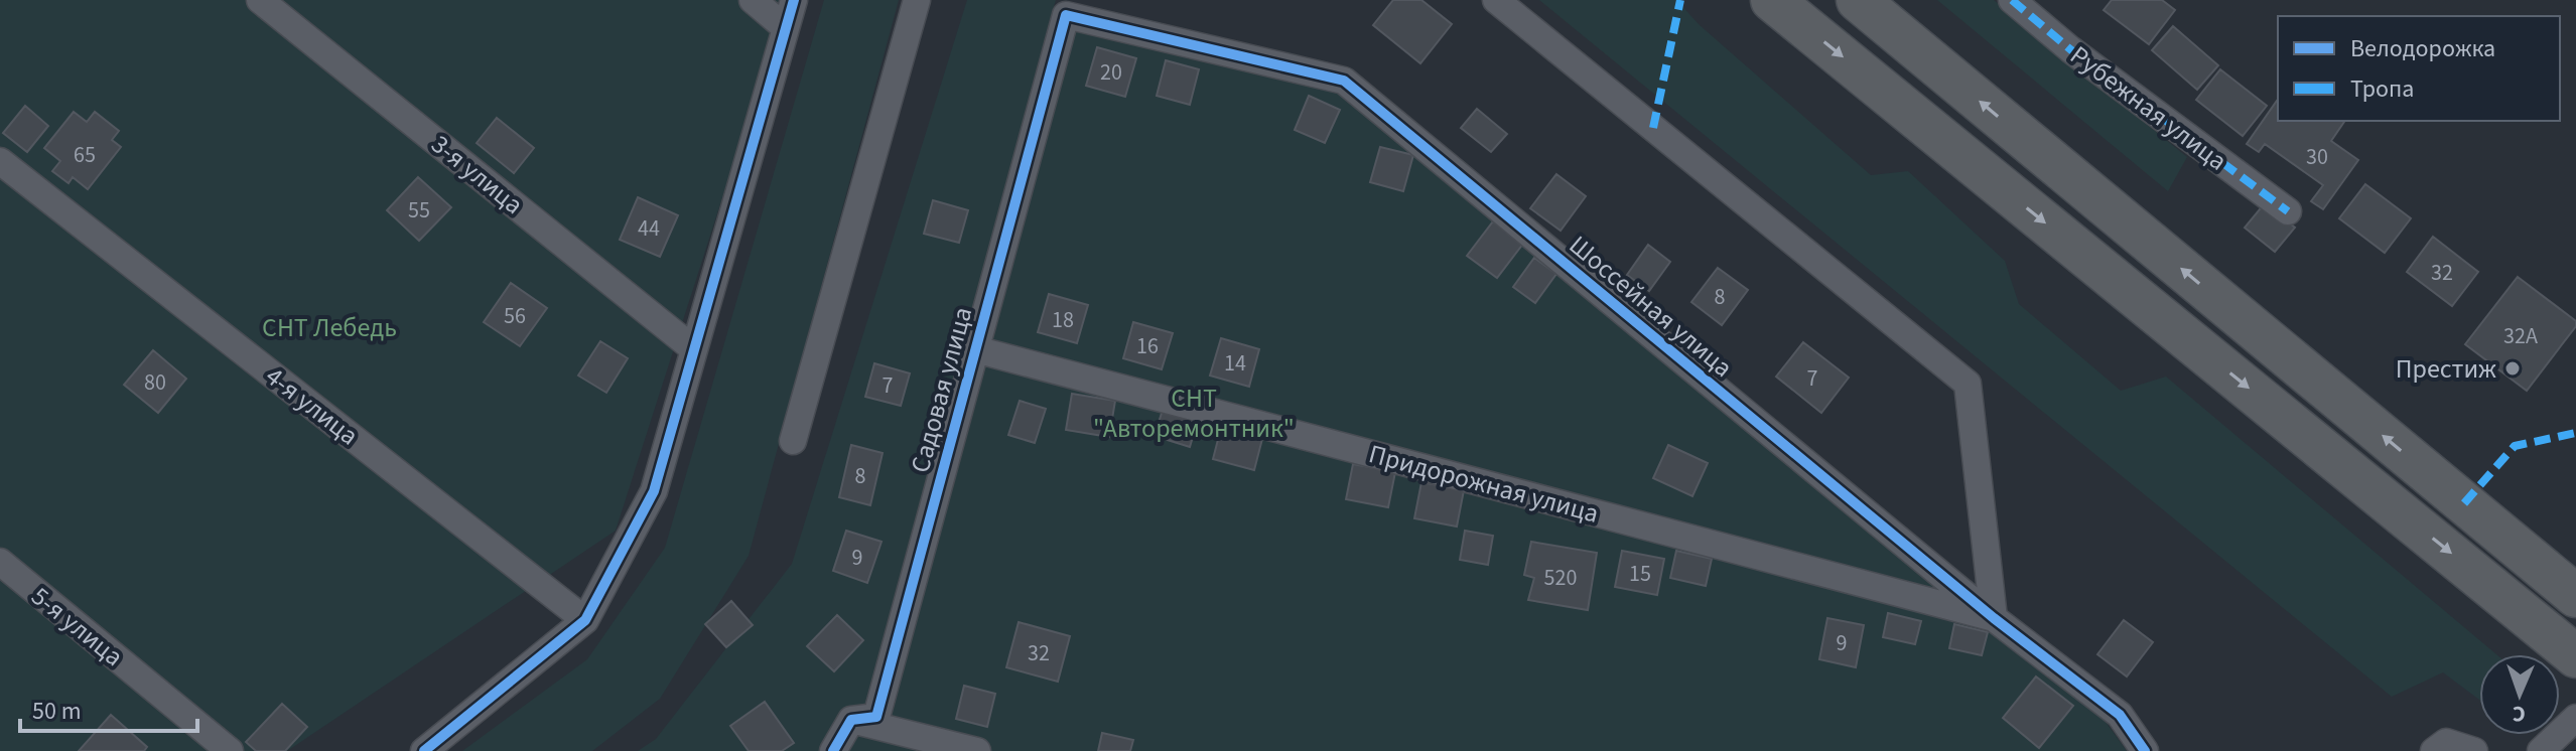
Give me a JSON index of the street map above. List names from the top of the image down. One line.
{"streets":{"street":["Рубежная улица","3-я улица","Шоссейная улица","Садовая улица","4-я улица","Придорожная улица","5-я улица"]},"crossings":[["Шоссейная улица","Садовая улица"],["Шоссейная улица","Придорожная улица"],["Садовая улица","Придорожная улица"]],"parks":["СНТ Лебедь","СНТ \"Авторемонтник\""],"places":["Престиж"],"house_numbers":["20","65","30","55","44","32","8","56","18","32А","16","14","7","80","7","8","9","15","520","9","32"],"legend":["Велодорожка","Тропа"],"scale_bar":"50 m","north":"bottom"}
